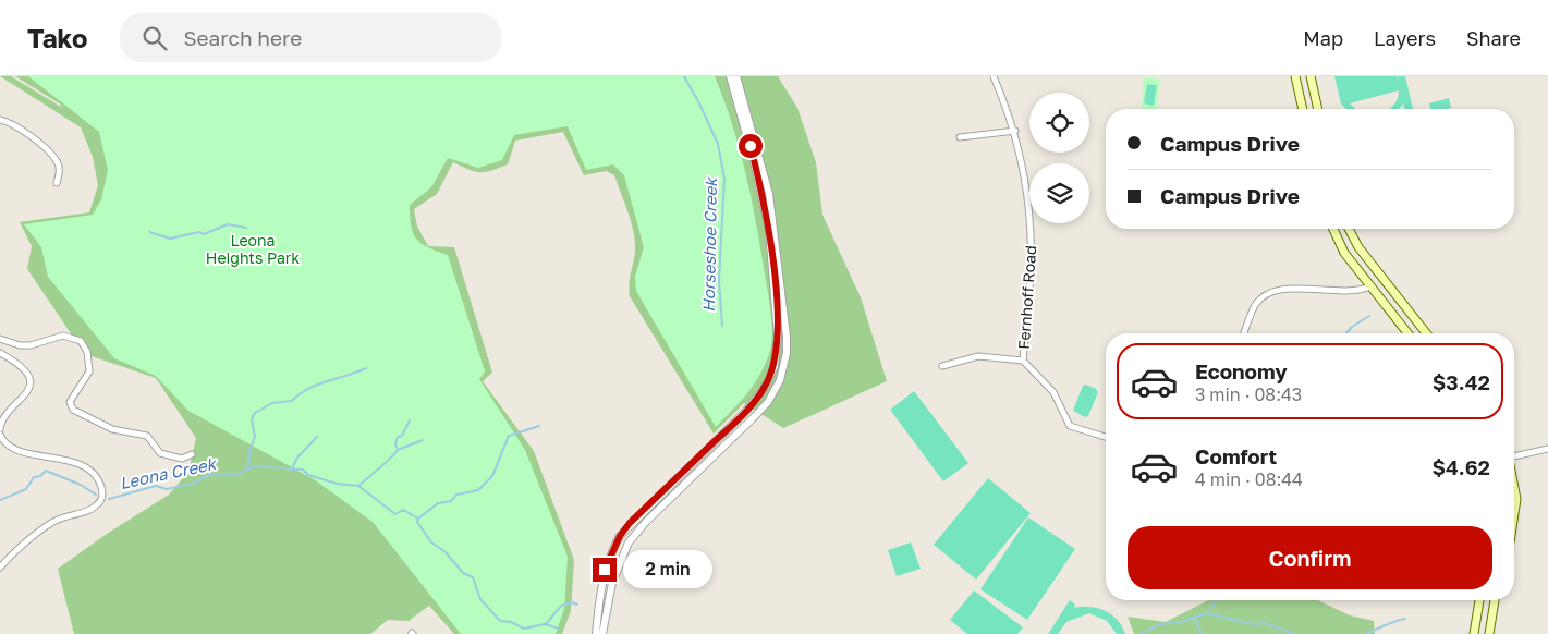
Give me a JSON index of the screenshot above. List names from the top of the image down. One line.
{"streets":{"street":["Fernhoff Road"]},"water":["Horseshoe Creek","Leona Creek"],"parks":["Leona Heights Park"],"page":{"header":"Tako","search":"Search here","nav":["Map","Layers","Share"],"banner":["Campus Drive","Campus Drive"],"list":[{"name":"Economy","note":"3 min · 08:43","value":"$3.42"},{"name":"Comfort","note":"4 min · 08:44","value":"$4.62"}],"buttons":"Confirm","bubble":"2 min"}}
